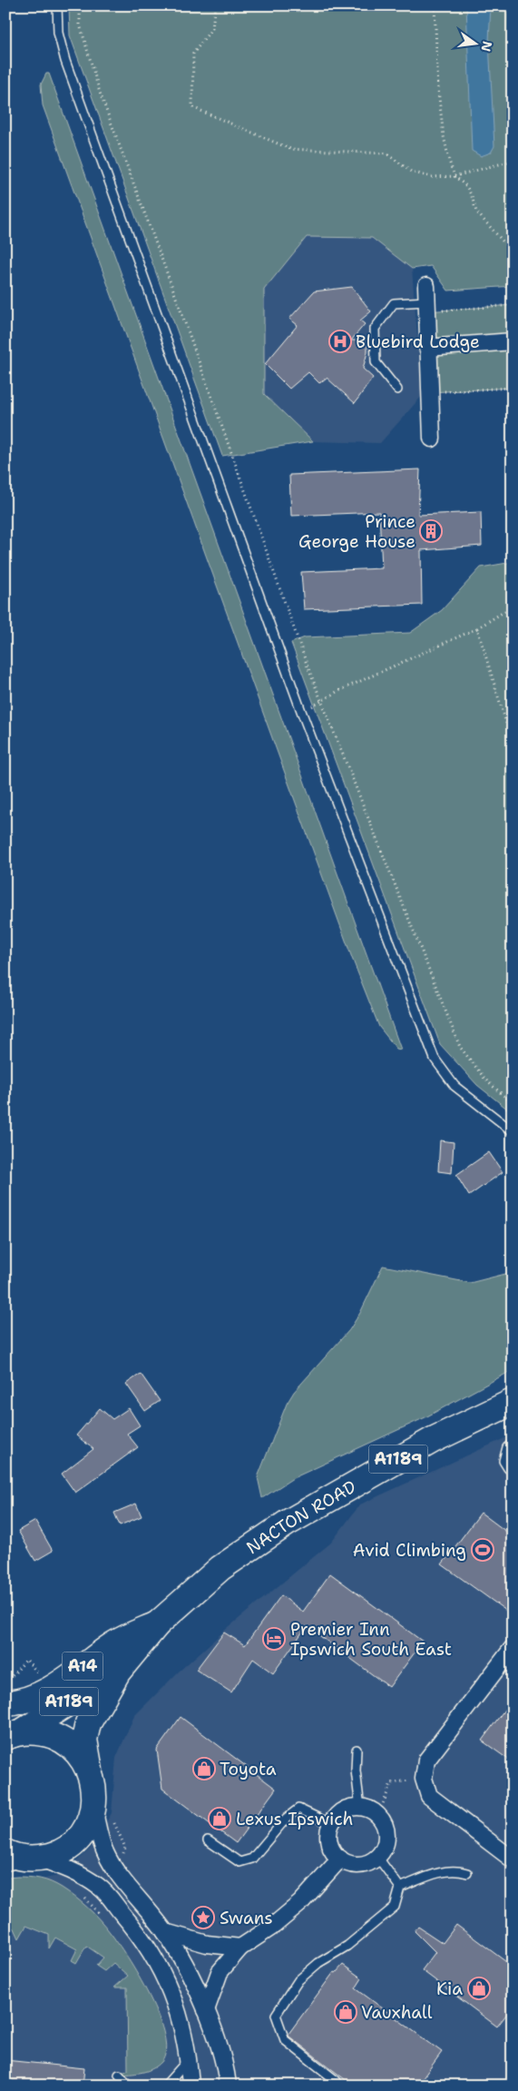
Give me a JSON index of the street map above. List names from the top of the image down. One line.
{"streets":{"main road":["A1189","NACTON ROAD","A14"]},"crossings":[["NACTON ROAD","A14"]],"places":{"hospital":["Bluebird Lodge"],"building":["Prince George House"],"sports":["Avid Climbing"],"hotel":["Premier Inn Ipswich South East"],"shop":["Toyota","Lexus Ipswich","Kia","Vauxhall"],"place":["Swans"]},"north":"right"}
